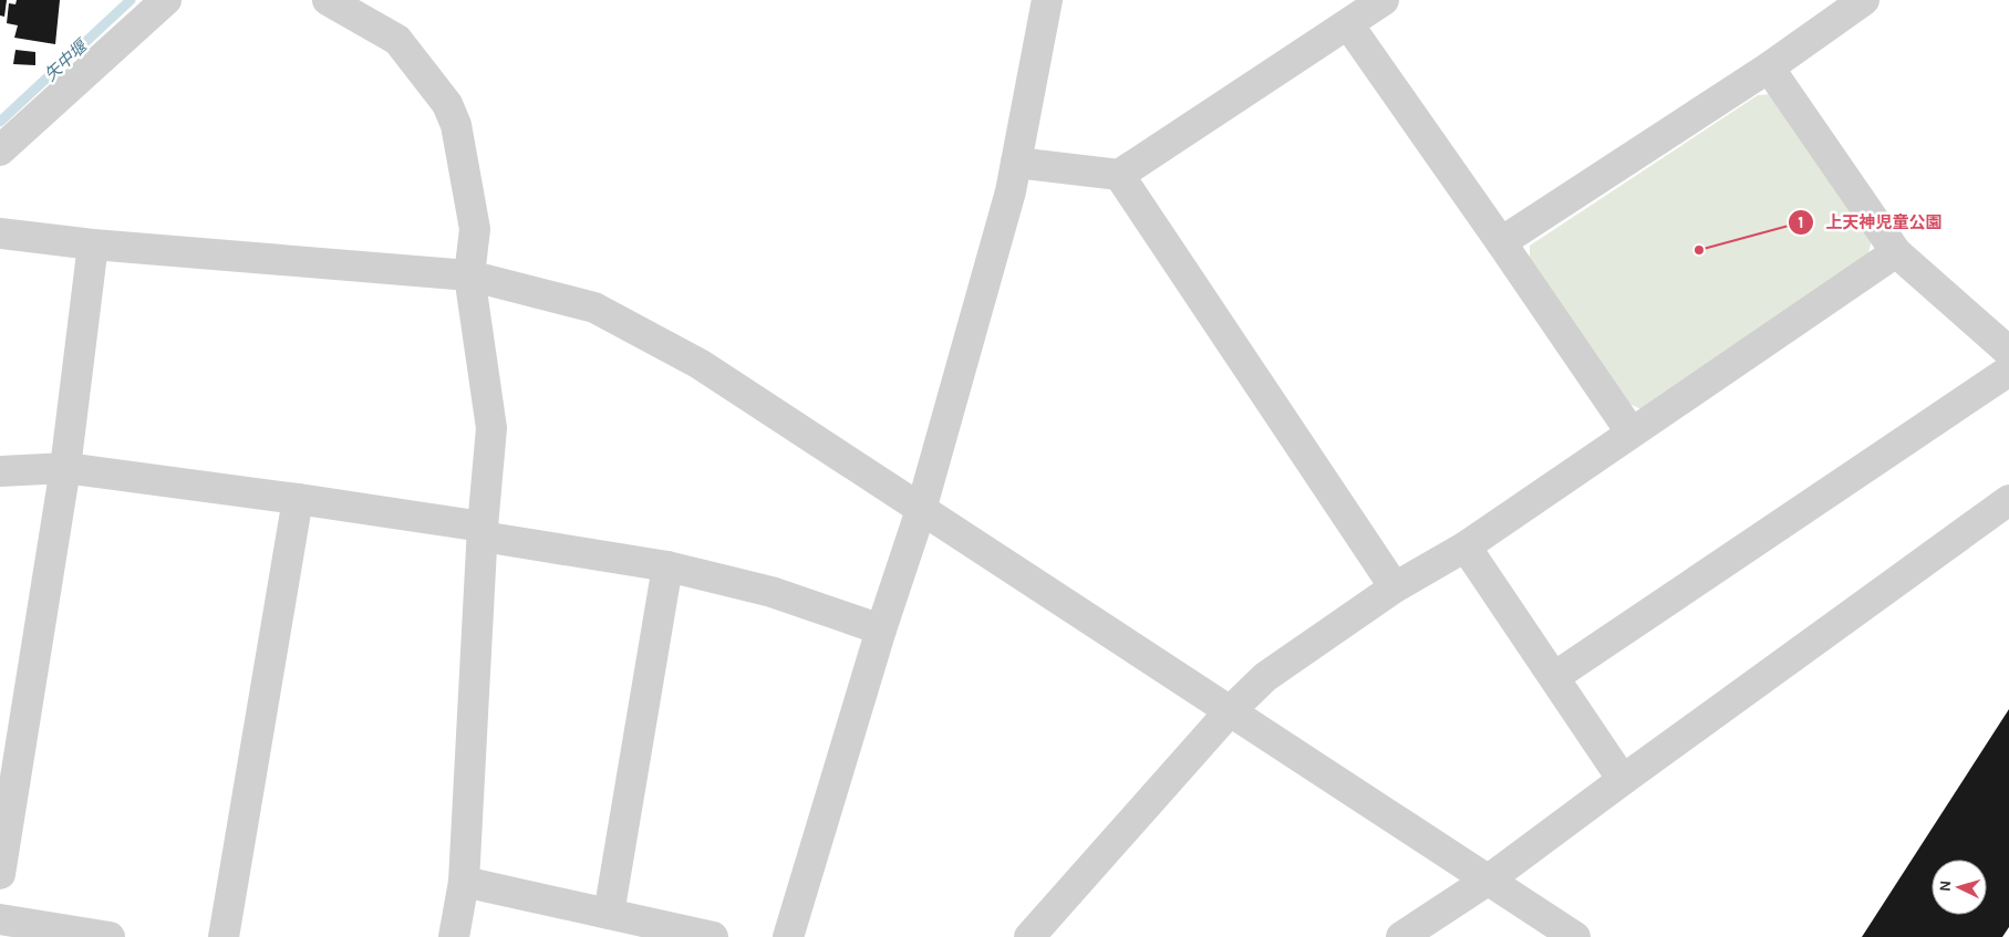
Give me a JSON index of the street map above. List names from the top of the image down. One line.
{"water":["矢中堰"],"places":["上天神児童公園"],"north":"left"}
